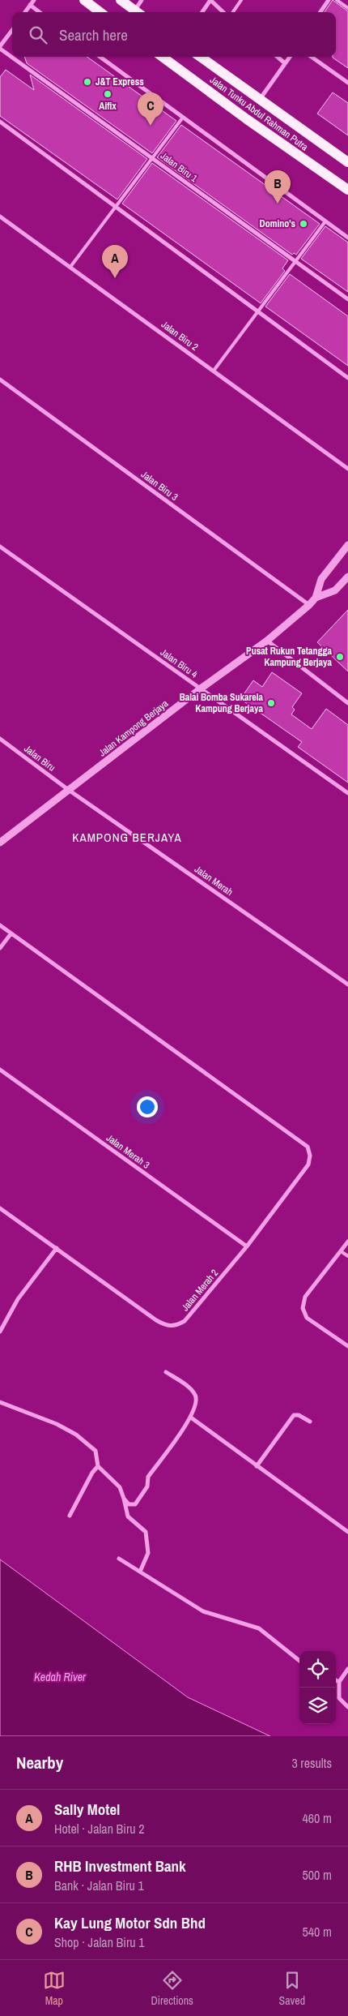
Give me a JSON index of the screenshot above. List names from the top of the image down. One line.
{"streets":{"main road":["Jalan Tunku Abdul Rahman Putra"],"street":["Jalan Biru 1","Jalan Biru 2","Jalan Biru 3","Jalan Biru 4","Jalan Kampong Berjaya","Jalan Biru","Jalan Merah","Jalan Merah 3","Jalan Merah 2"]},"crossings":[["Jalan Biru 3","Jalan Kampong Berjaya"],["Jalan Biru 4","Jalan Kampong Berjaya"],["Jalan Kampong Berjaya","Jalan Biru"],["Jalan Kampong Berjaya","Jalan Merah"],["Jalan Biru","Jalan Merah"],["Jalan Merah 3","Jalan Merah 2"]],"districts":["KAMPONG BERJAYA"],"water":["Kedah River"],"places":["J&T Express","Aifix","Domino's","Pusat Rukun Tetangga Kampung Berjaya","Balai Bomba Sukarela Kampung Berjaya"],"page":{"search":"Search here","pins":["C","B","A"],"heading":["Nearby","3 results"],"list":[{"mark":"A","name":"Sally Motel","note":"Hotel · Jalan Biru 2","value":"460 m"},{"mark":"B","name":"RHB Investment Bank","note":"Bank · Jalan Biru 1","value":"500 m"},{"mark":"C","name":"Kay Lung Motor Sdn Bhd","note":"Shop · Jalan Biru 1","value":"540 m"}],"nav":["Map","Directions","Saved"]}}
